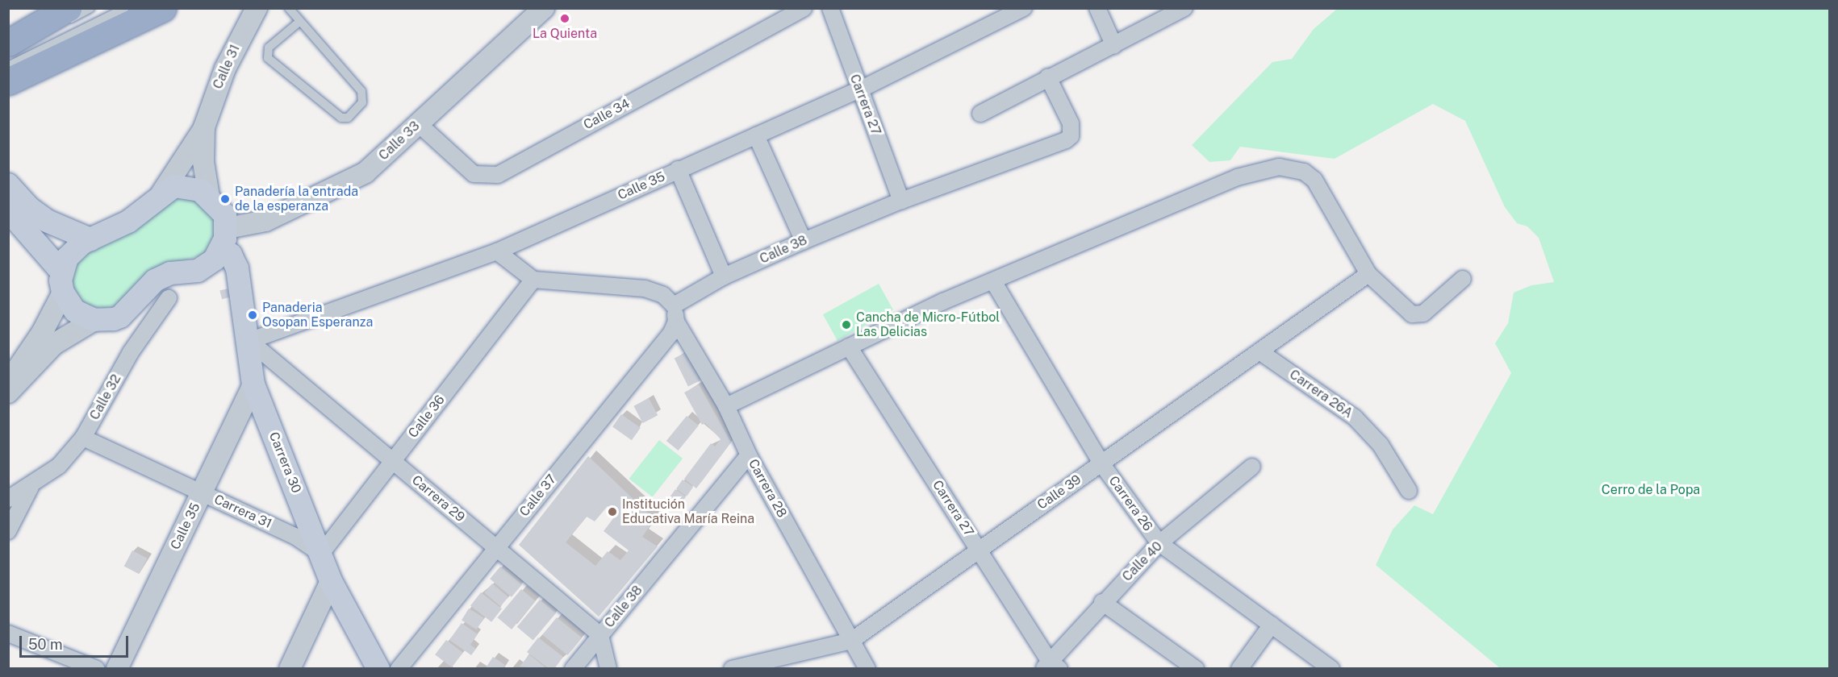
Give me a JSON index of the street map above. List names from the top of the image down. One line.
{"streets":{"main road":["Carrera 30"],"street":["Calle 31","Carrera 27","Calle 34","Calle 33","Calle 35","Calle 38","Carrera 26A","Calle 32","Calle 36","Carrera 28","Calle 39","Calle 37","Carrera 29","Carrera 26","Carrera 31","Calle 40"]},"crossings":[["Calle 31","Carrera 30"],["Carrera 27","Calle 35"],["Carrera 27","Calle 38"],["Carrera 27","Calle 39"],["Carrera 27","Calle 40"],["Calle 34","Calle 33"],["Calle 33","Carrera 30"],["Calle 35","Carrera 30"],["Calle 35","Carrera 29"],["Calle 35","Carrera 31"],["Calle 38","Carrera 28"],["Calle 38","Carrera 29"],["Carrera 26A","Calle 39"],["Calle 32","Carrera 31"],["Calle 36","Carrera 30"],["Calle 36","Carrera 29"],["Calle 36","Carrera 31"],["Carrera 30","Carrera 29"],["Carrera 30","Carrera 31"],["Carrera 28","Calle 39"],["Carrera 28","Calle 37"],["Calle 39","Carrera 26"],["Calle 37","Carrera 29"],["Carrera 26","Calle 40"]],"parks":["Cerro de la Popa"],"places":["La Quienta","Panadería la entrada de la esperanza","Panaderia Osopan Esperanza","Cancha de Micro-Fútbol Las Delicias","Institución Educativa María Reina"],"scale_bar":"50 m"}
